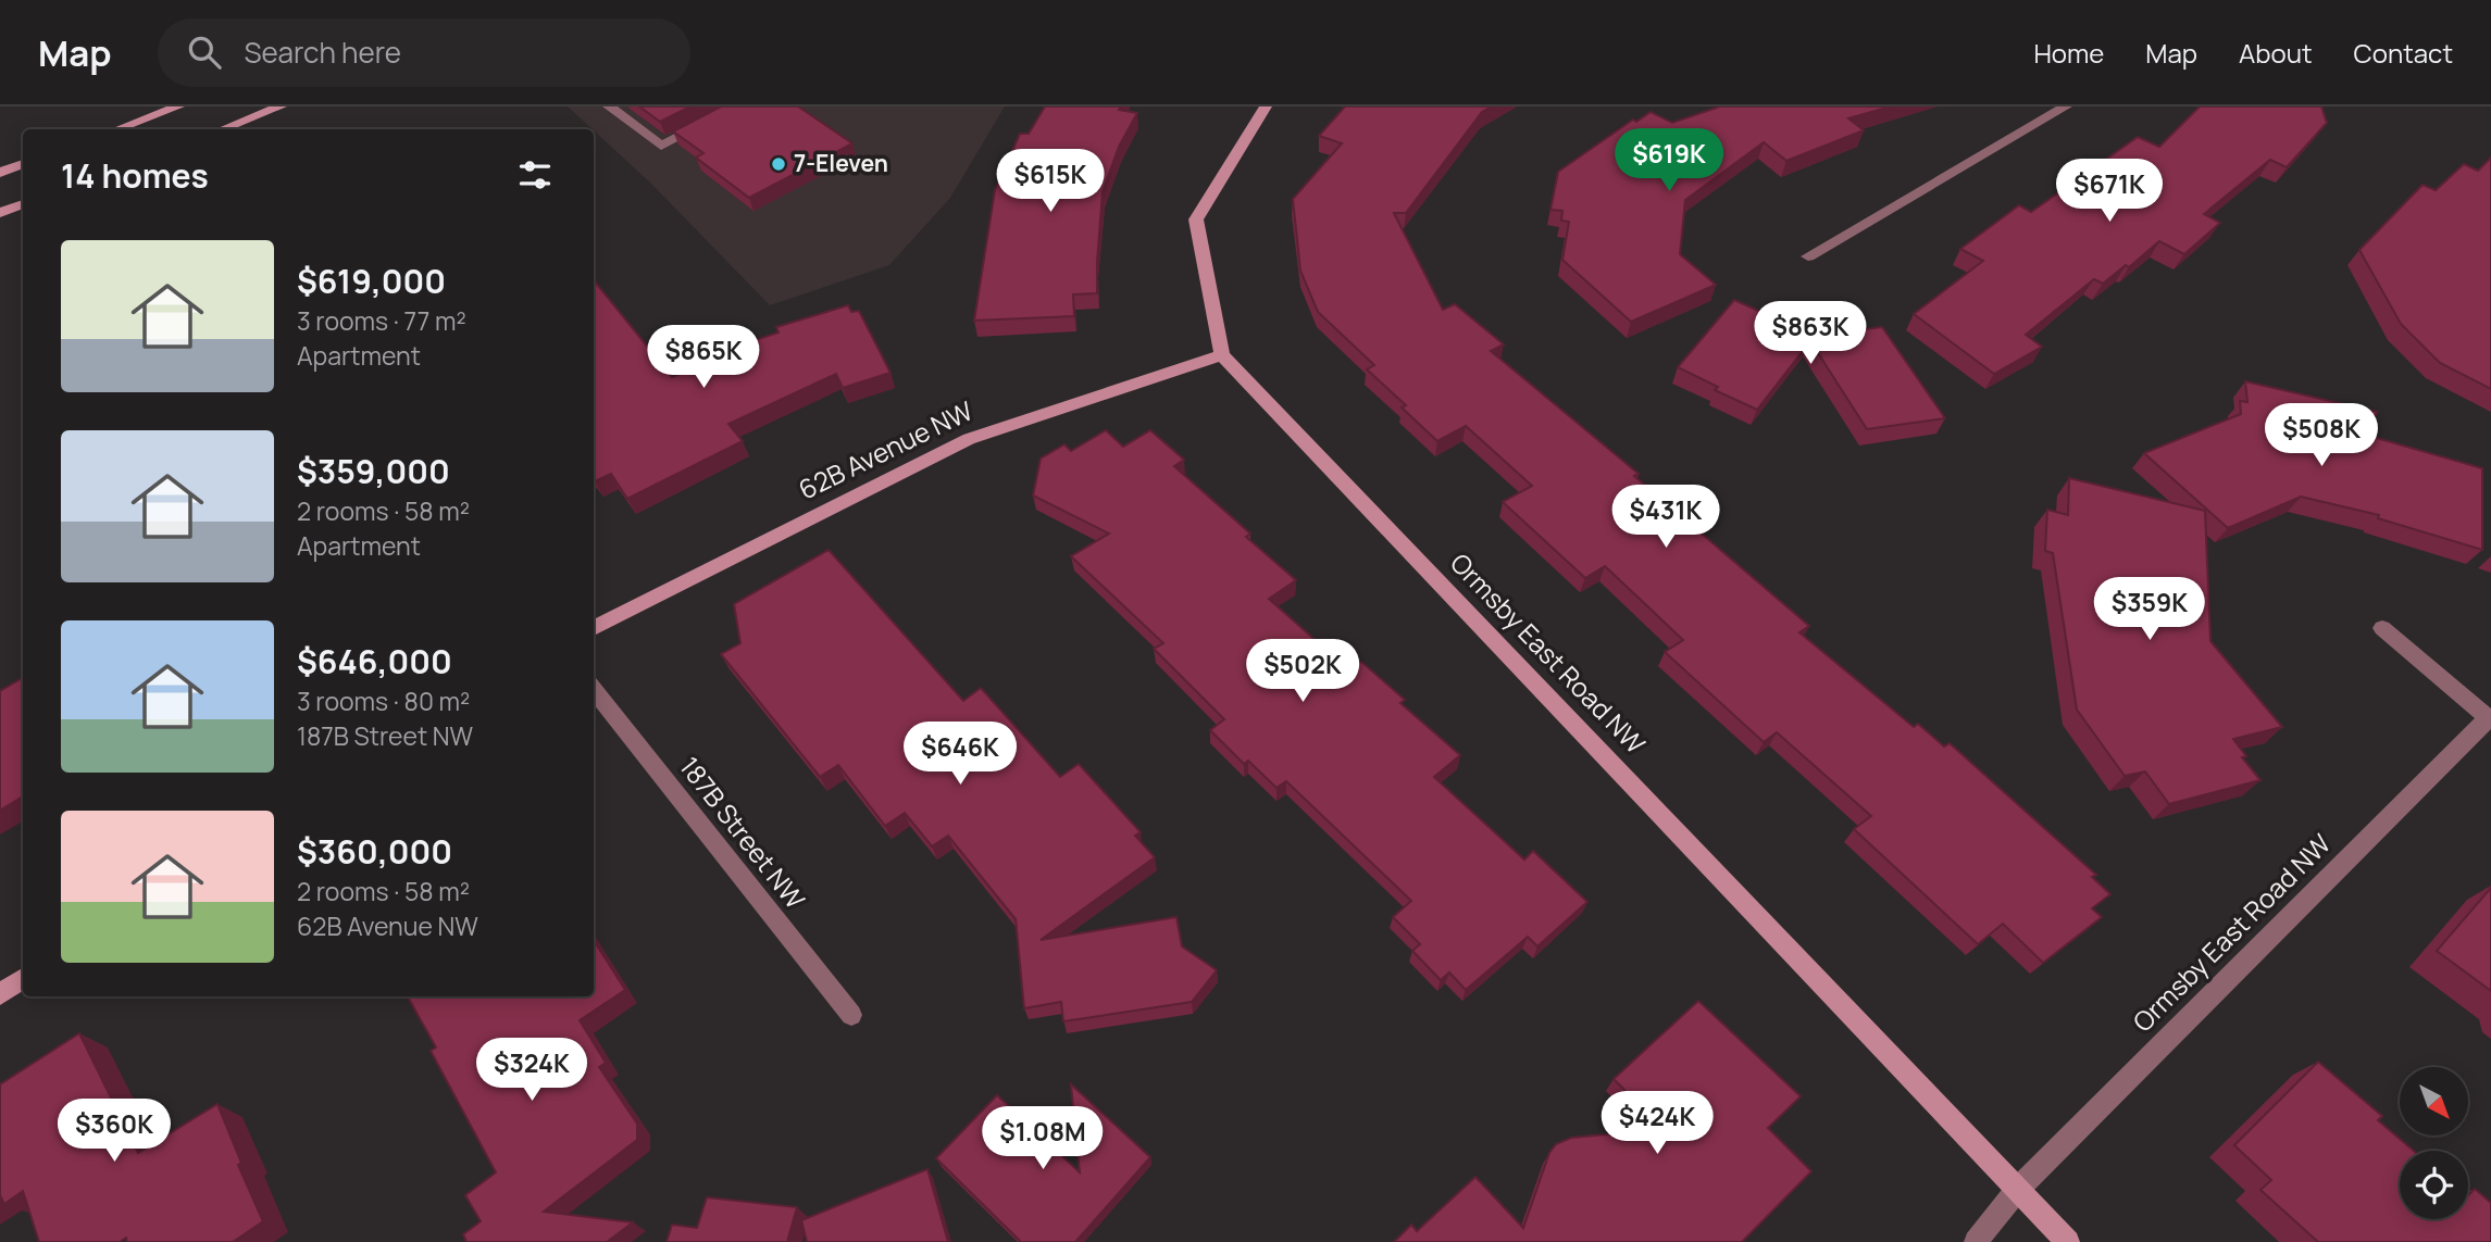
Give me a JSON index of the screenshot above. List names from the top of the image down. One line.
{"streets":{"street":["62B Avenue NW","Ormsby East Road NW","187B Street NW"]},"crossings":[["62B Avenue NW","Ormsby East Road NW"]],"places":["7-Eleven"],"north":"bottom right","page":{"header":"Map","search":"Search here","nav":["Home","Map","About","Contact"],"price":["$619K","$615K","$671K","$863K","$865K","$508K","$431K","$359K","$502K","$646K","$324K","$424K","$360K","$1.08M"],"heading":"14 homes","list":[{"name":"$619,000","note":"3 rooms · 77 m² · Apartment"},{"name":"$359,000","note":"2 rooms · 58 m² · Apartment"},{"name":"$646,000","note":"3 rooms · 80 m² · 187B Street NW"},{"name":"$360,000","note":"2 rooms · 58 m² · 62B Avenue NW"}]}}
